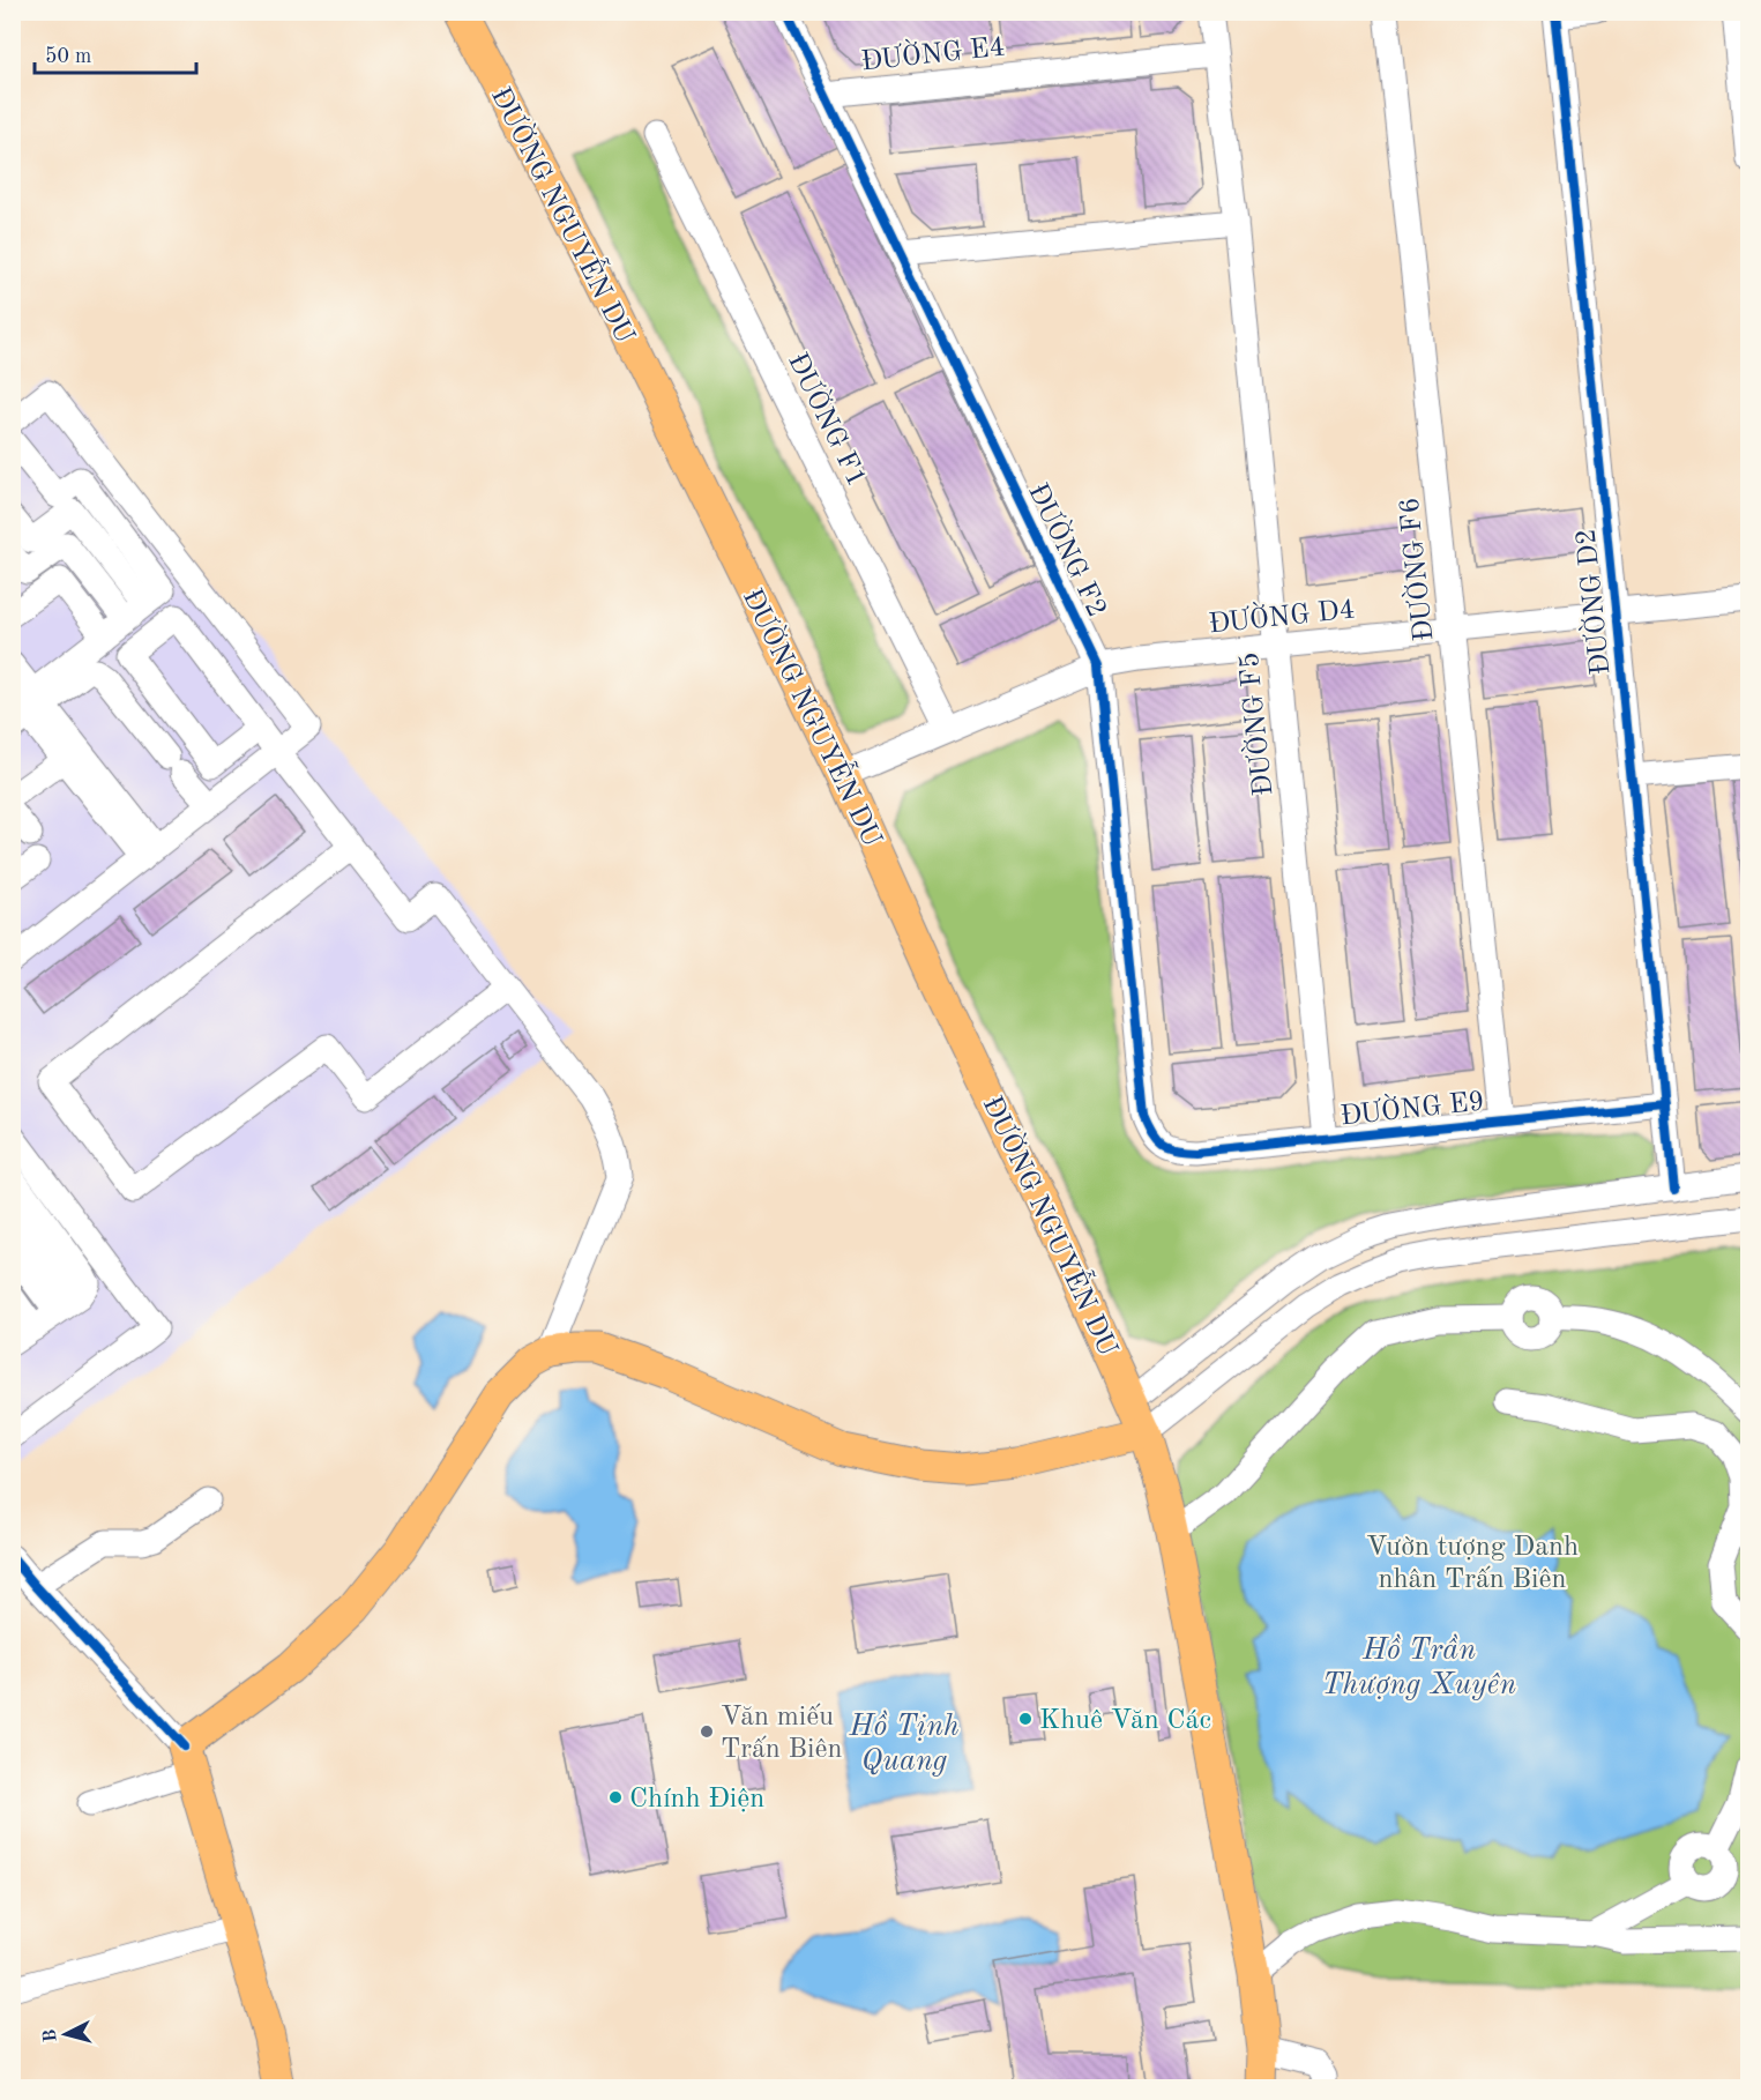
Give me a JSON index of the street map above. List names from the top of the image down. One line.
{"streets":{"main road":["ĐƯỜNG NGUYỄN DU"],"street":["ĐƯỜNG E4","ĐƯỜNG F1","ĐƯỜNG F2","ĐƯỜNG F6","ĐƯỜNG D2","ĐƯỜNG D4","ĐƯỜNG F5","ĐƯỜNG E9"]},"crossings":[["ĐƯỜNG E4","ĐƯỜNG F2"],["ĐƯỜNG E4","ĐƯỜNG F5"],["ĐƯỜNG NGUYỄN DU","ĐƯỜNG D4"],["ĐƯỜNG F1","ĐƯỜNG D4"],["ĐƯỜNG F2","ĐƯỜNG D4"],["ĐƯỜNG F2","ĐƯỜNG E9"],["ĐƯỜNG F6","ĐƯỜNG D4"],["ĐƯỜNG F6","ĐƯỜNG E9"],["ĐƯỜNG D2","ĐƯỜNG D4"],["ĐƯỜNG D2","ĐƯỜNG E9"],["ĐƯỜNG D4","ĐƯỜNG F5"],["ĐƯỜNG F5","ĐƯỜNG E9"]],"water":["Hồ Trần Thượng Xuyên","Hồ Tịnh Quang"],"parks":["Vườn tượng Danh nhân Trấn Biên"],"places":["Khuê Văn Các","Văn miếu Trấn Biên","Chính Điện"],"scale_bar":"50 m","north":"left"}
